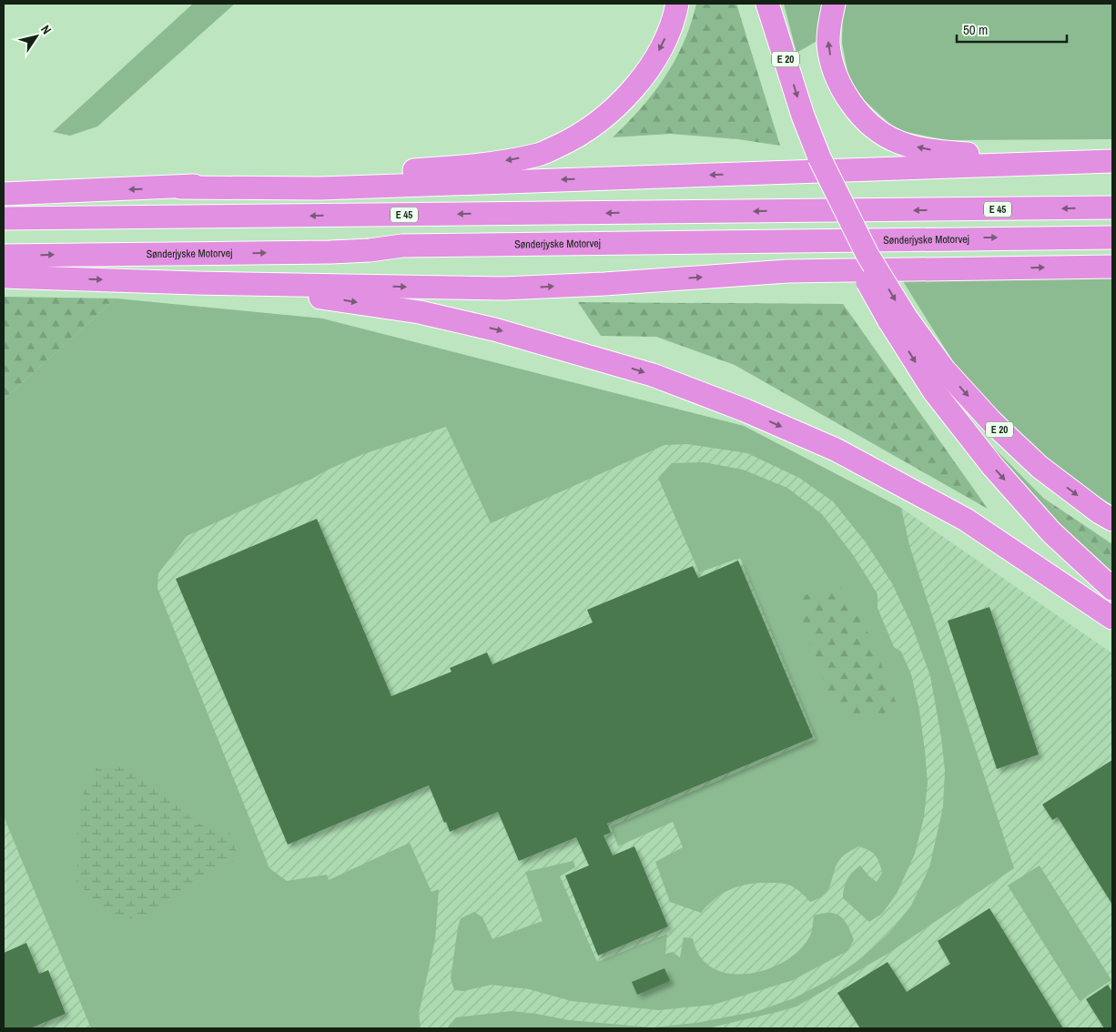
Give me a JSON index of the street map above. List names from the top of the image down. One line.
{"streets":{"highway":["E 20","E 45","Sønderjyske Motorvej"]},"scale_bar":"50 m","north":"top right"}
